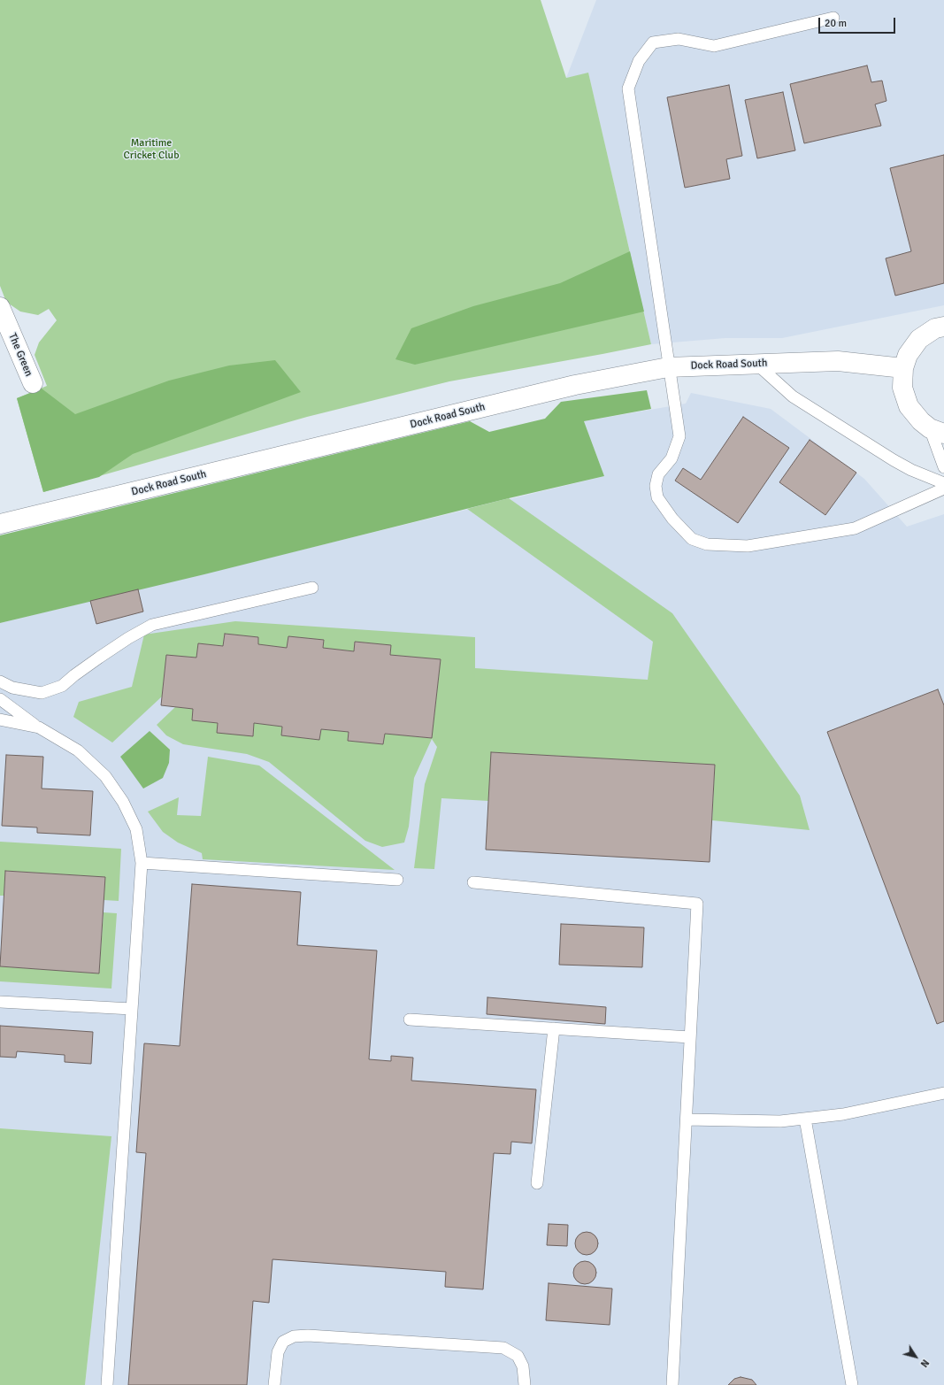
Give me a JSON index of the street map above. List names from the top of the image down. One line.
{"streets":{"street":["The Green","Dock Road South"]},"parks":["Maritime Cricket Club"],"scale_bar":"20 m","north":"bottom right"}
